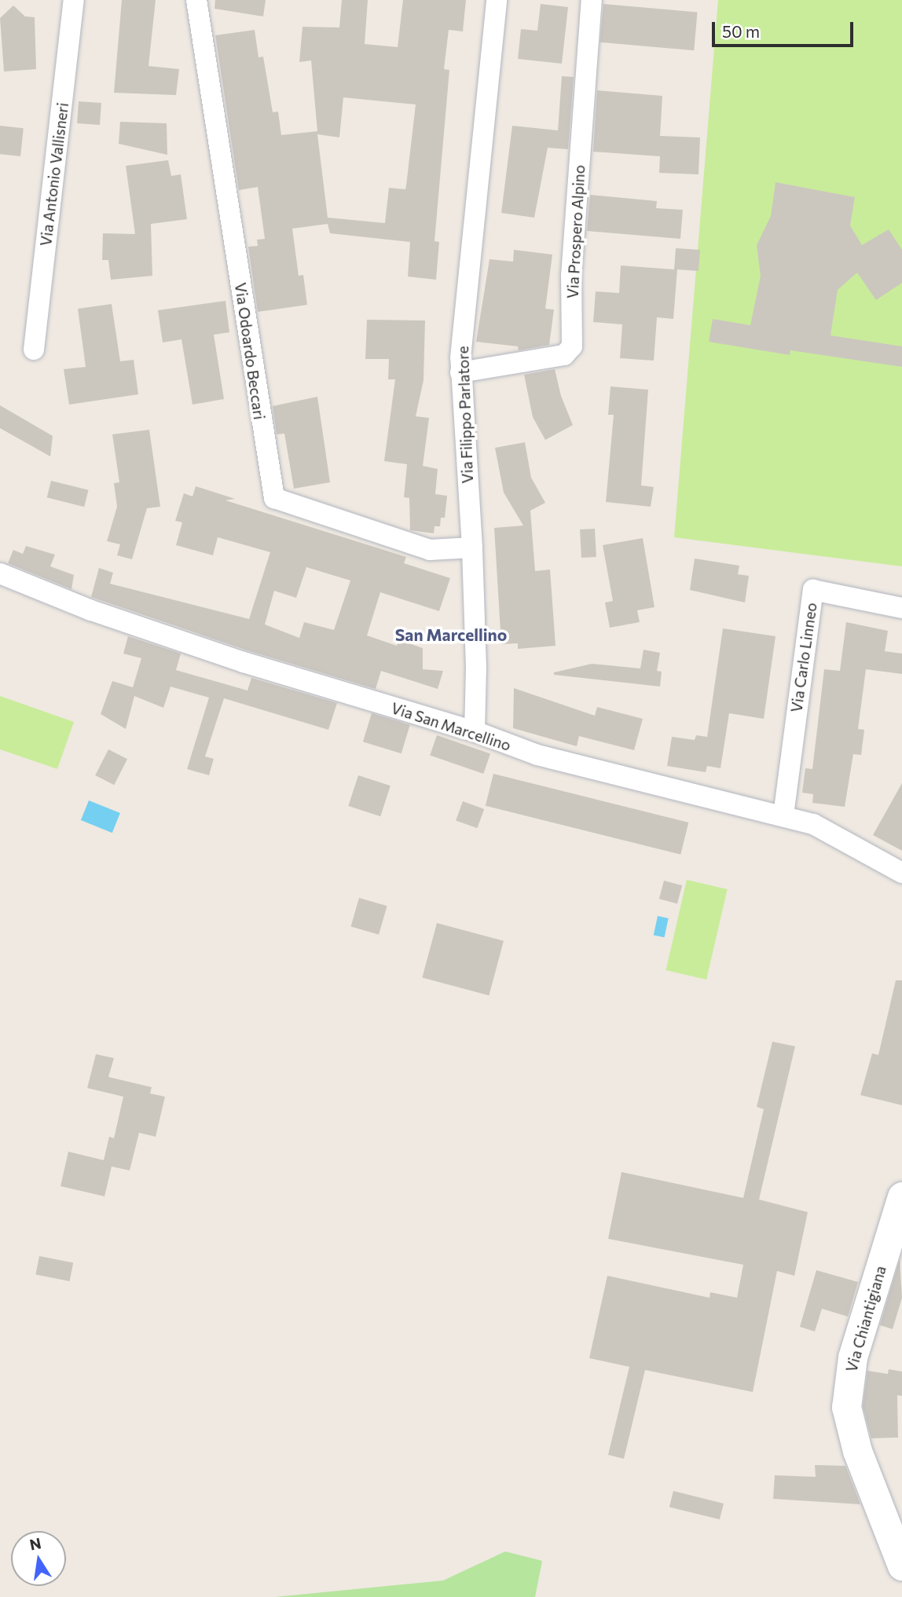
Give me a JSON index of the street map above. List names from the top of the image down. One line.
{"streets":{"street":["Via Antonio Vallisneri","Via Prospero Alpino","Via Odoardo Beccari","Via Filippo Parlatore","Via Carlo Linneo","Via San Marcellino","Via Chiantigiana"]},"crossings":[["Via Prospero Alpino","Via Filippo Parlatore"],["Via Odoardo Beccari","Via Filippo Parlatore"],["Via Filippo Parlatore","Via San Marcellino"],["Via Carlo Linneo","Via San Marcellino"]],"districts":["San Marcellino"],"scale_bar":"50 m","north":"top"}
